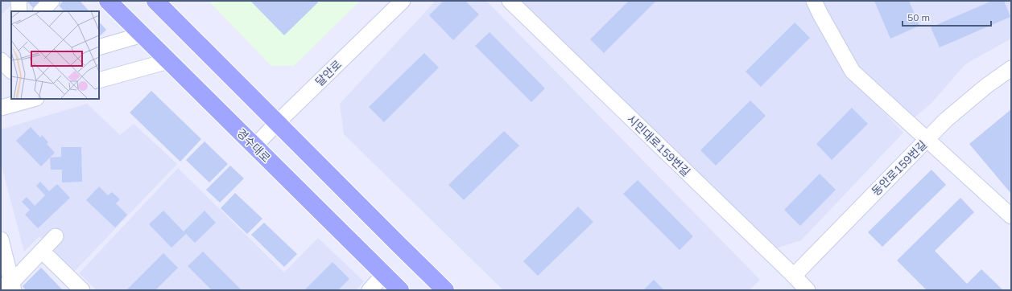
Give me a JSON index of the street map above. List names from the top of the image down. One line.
{"streets":{"main road":["경수대로"],"street":["달안로","시민대로159번길","동안로159번길"]},"crossings":[["달안로","경수대로"],["시민대로159번길","동안로159번길"]],"scale_bar":"50 m"}
